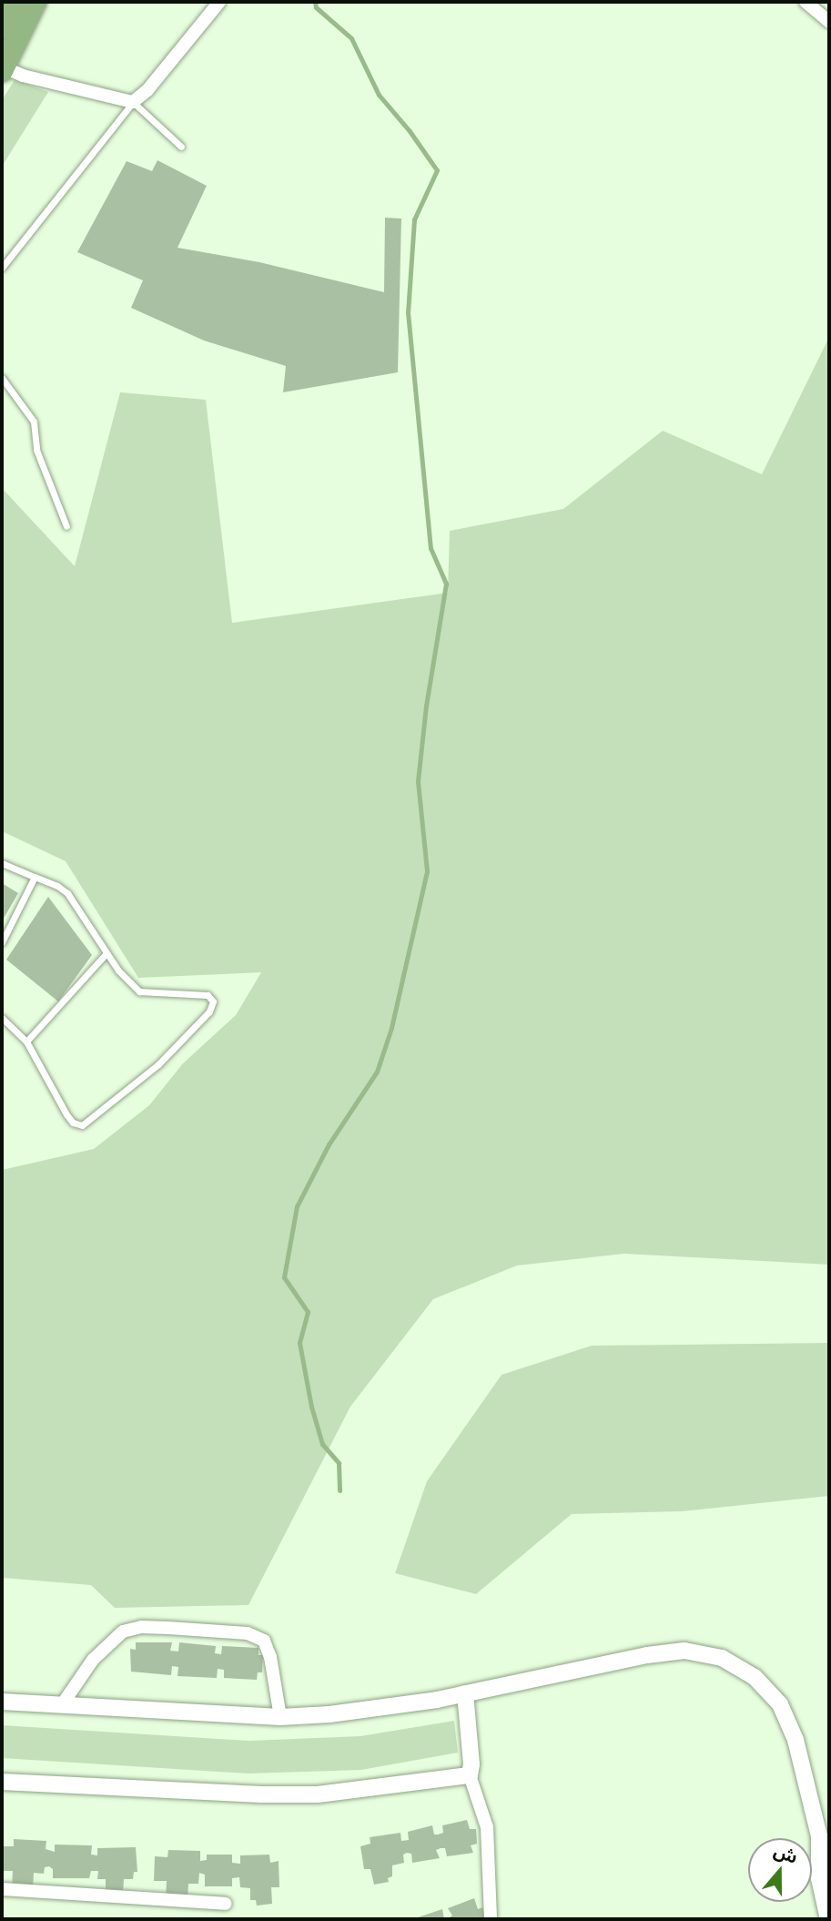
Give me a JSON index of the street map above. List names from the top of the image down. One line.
{"north":"top"}
